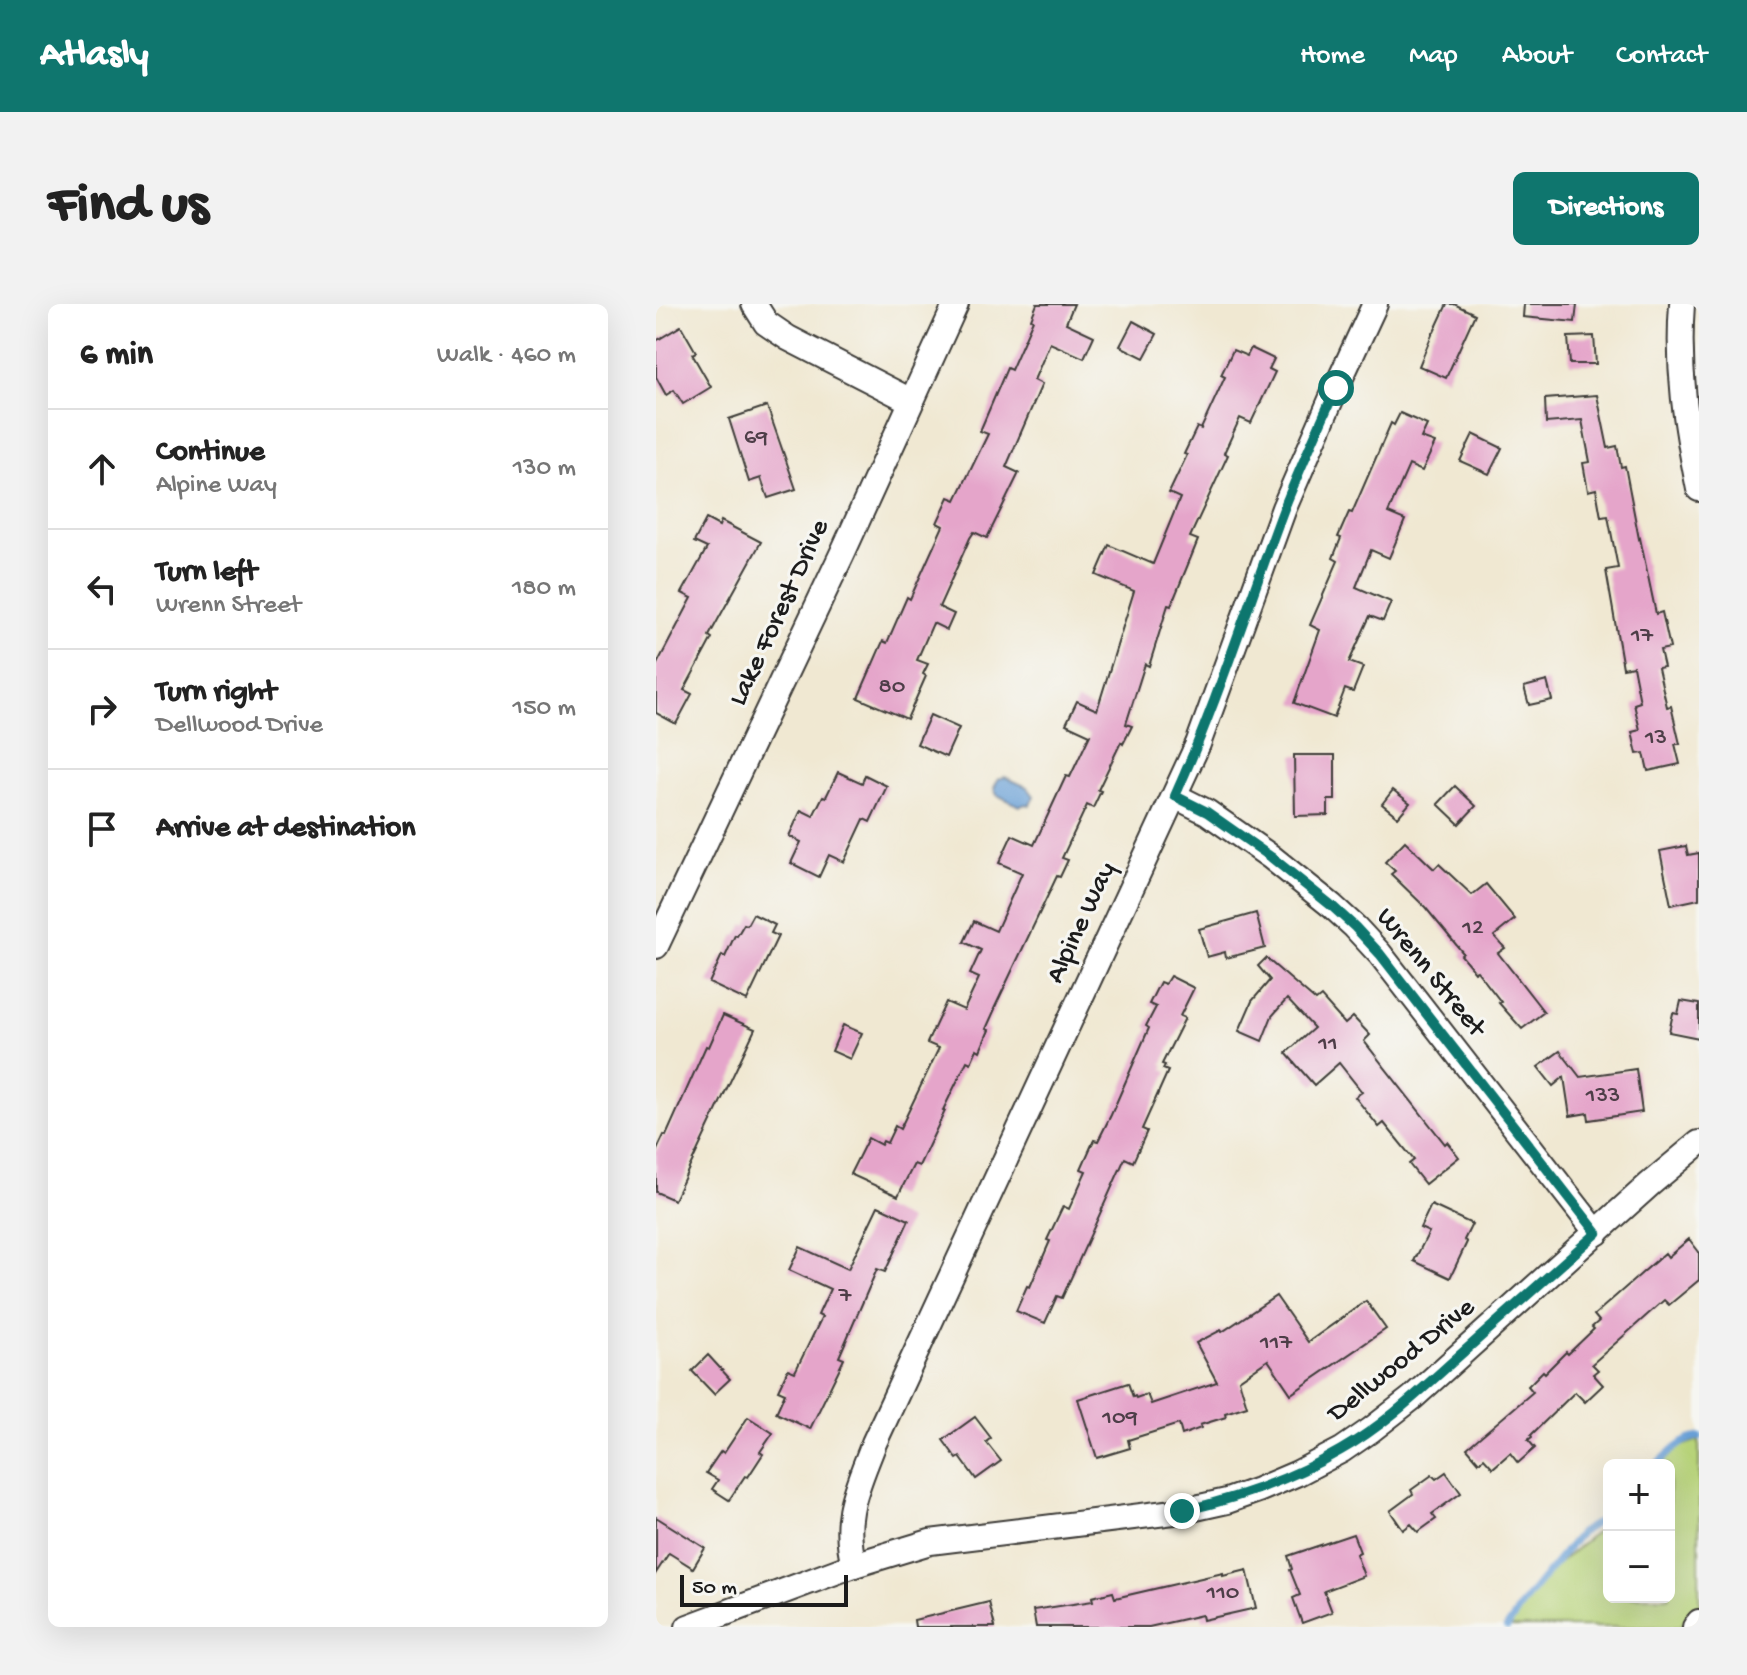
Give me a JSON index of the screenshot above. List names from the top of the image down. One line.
{"streets":{"street":["Lake Forest Drive","Alpine Way","Wrenn Street","Dellwood Drive"]},"crossings":[["Alpine Way","Wrenn Street"],["Alpine Way","Dellwood Drive"],["Wrenn Street","Dellwood Drive"]],"house_numbers":["69","17","80","13","12","11","133","7","117","109","110"],"scale_bar":"50 m","page":{"header":"Atlasly","nav":["Home","Map","About","Contact"],"buttons":"Directions","title":"Find us","heading":["6 min","Walk · 460 m"],"list":[["Continue","Alpine Way","130 m"],["Turn left","Wrenn Street","180 m"],["Turn right","Dellwood Drive","150 m"],"Arrive at destination"],"map_buttons":["+","−"],"scale":"50 m"}}
